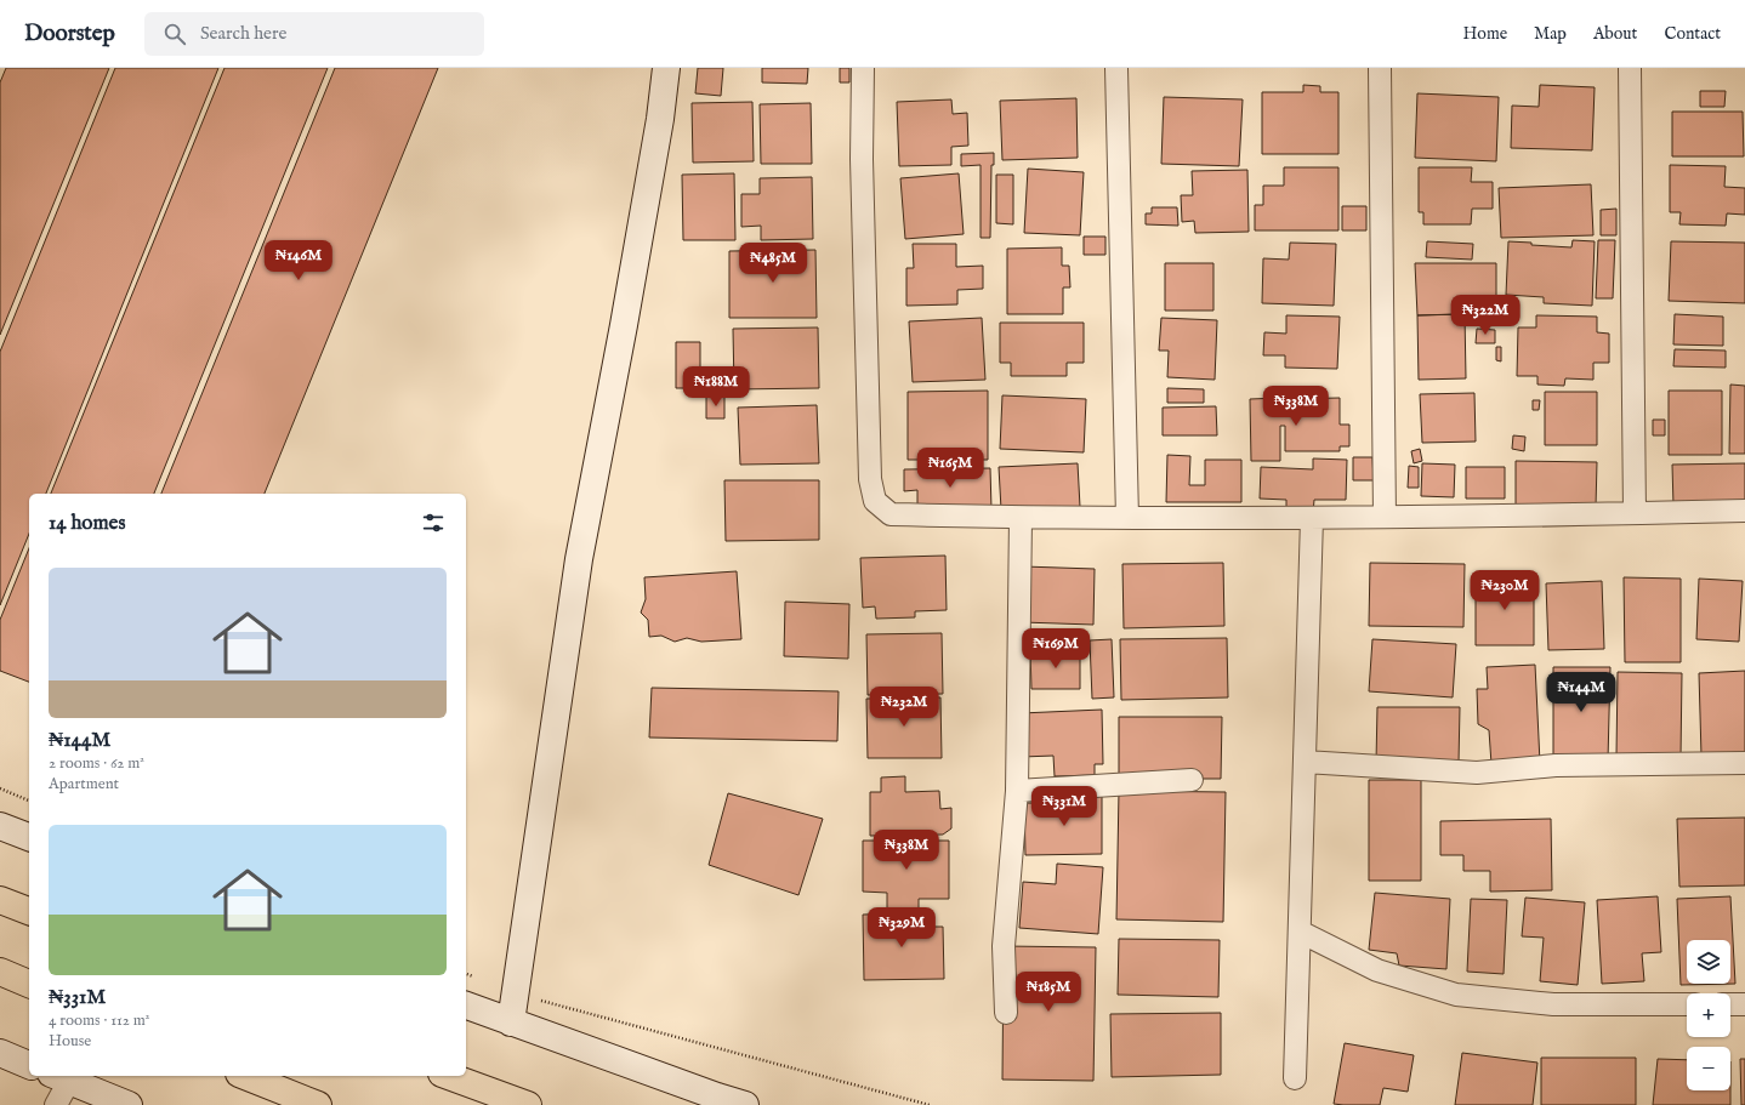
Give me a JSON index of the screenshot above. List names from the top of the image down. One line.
{"page":{"header":"Doorstep","search":"Search here","nav":["Home","Map","About","Contact"],"price":["₦146M","₦485M","₦322M","₦188M","₦338M","₦165M","₦230M","₦169M","₦144M","₦232M","₦331M","₦338M","₦329M","₦185M"],"heading":"14 homes","list":[{"name":"₦144M","note":"2 rooms · 62 m² · Apartment"},{"name":"₦331M","note":"4 rooms · 112 m² · House"}],"map_buttons":["+","−"]}}
